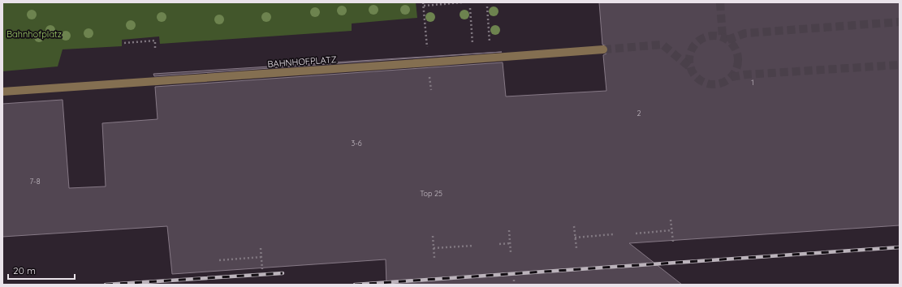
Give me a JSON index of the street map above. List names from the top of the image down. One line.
{"streets":{"lane":["BAHNHOFPLATZ"]},"parks":["Bahnhofplatz"],"house_numbers":["1","2","3-6","7-8","Top 25"],"scale_bar":"20 m"}
